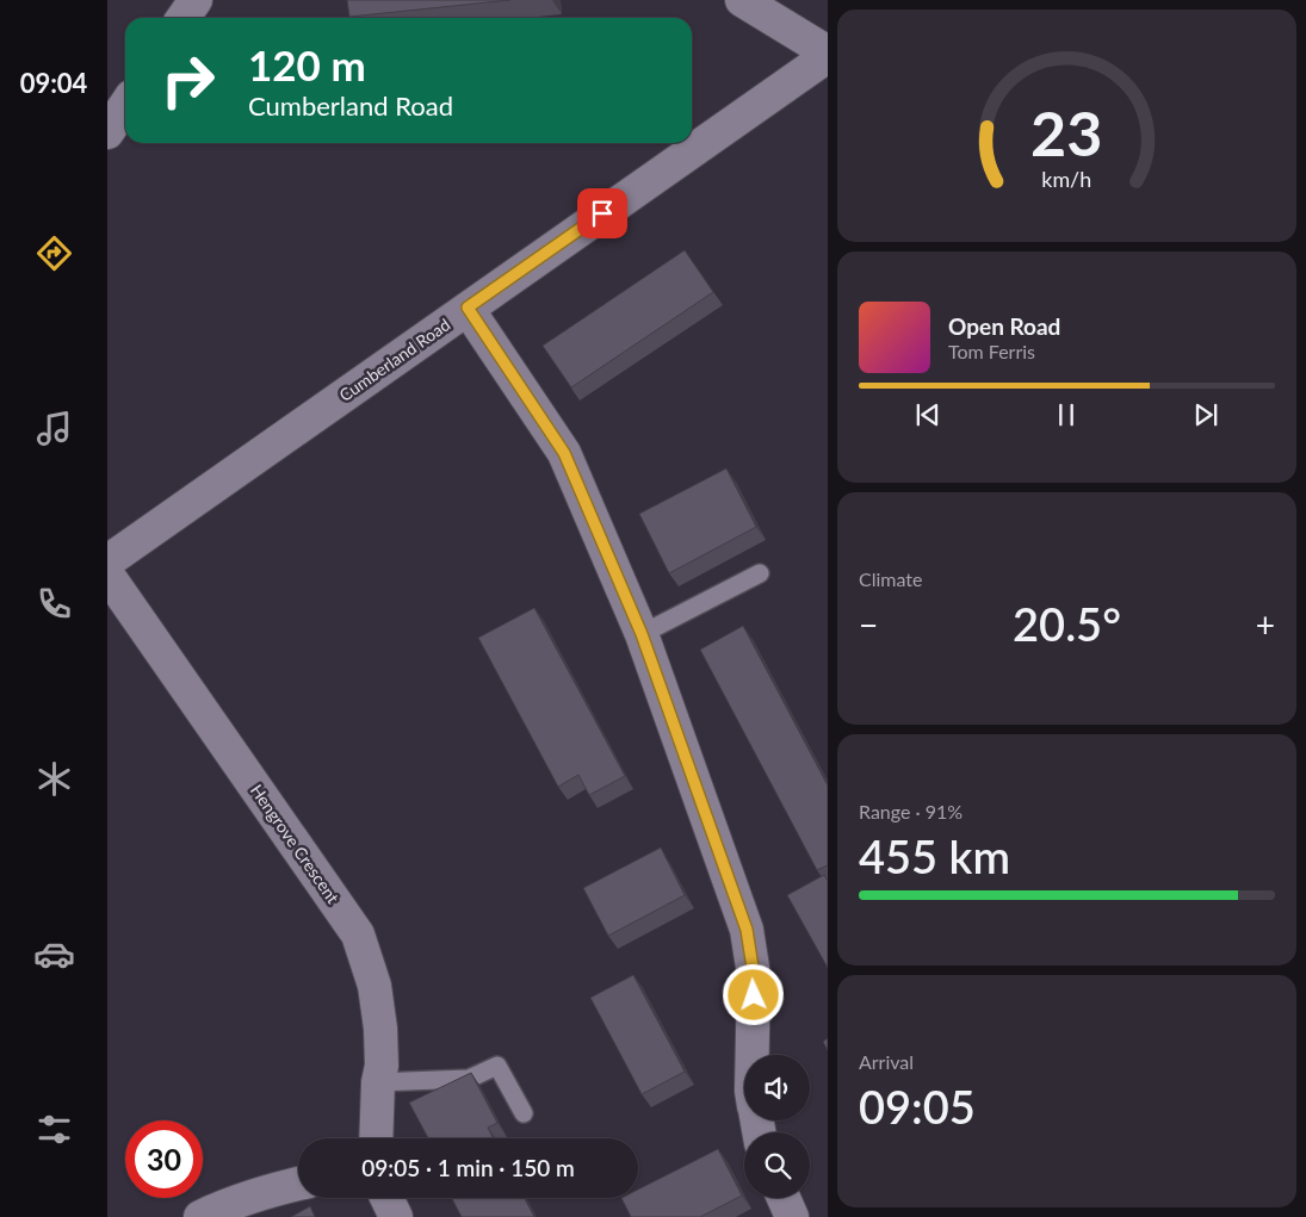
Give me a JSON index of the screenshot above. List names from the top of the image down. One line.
{"streets":{"street":["Cumberland Road","Hengrove Crescent"]},"page":{"tabs":"09:04","turn":["120 m","Cumberland Road"],"song":["Open Road","Tom Ferris"],"tile":["Climate",["Range · 91%","455 km"],["Arrival","09:05"]],"heat":["−","20.5°","+"],"limit":"30","trip":"09:05 · 1 min · 150 m","gauge":["23","km/h"]}}
